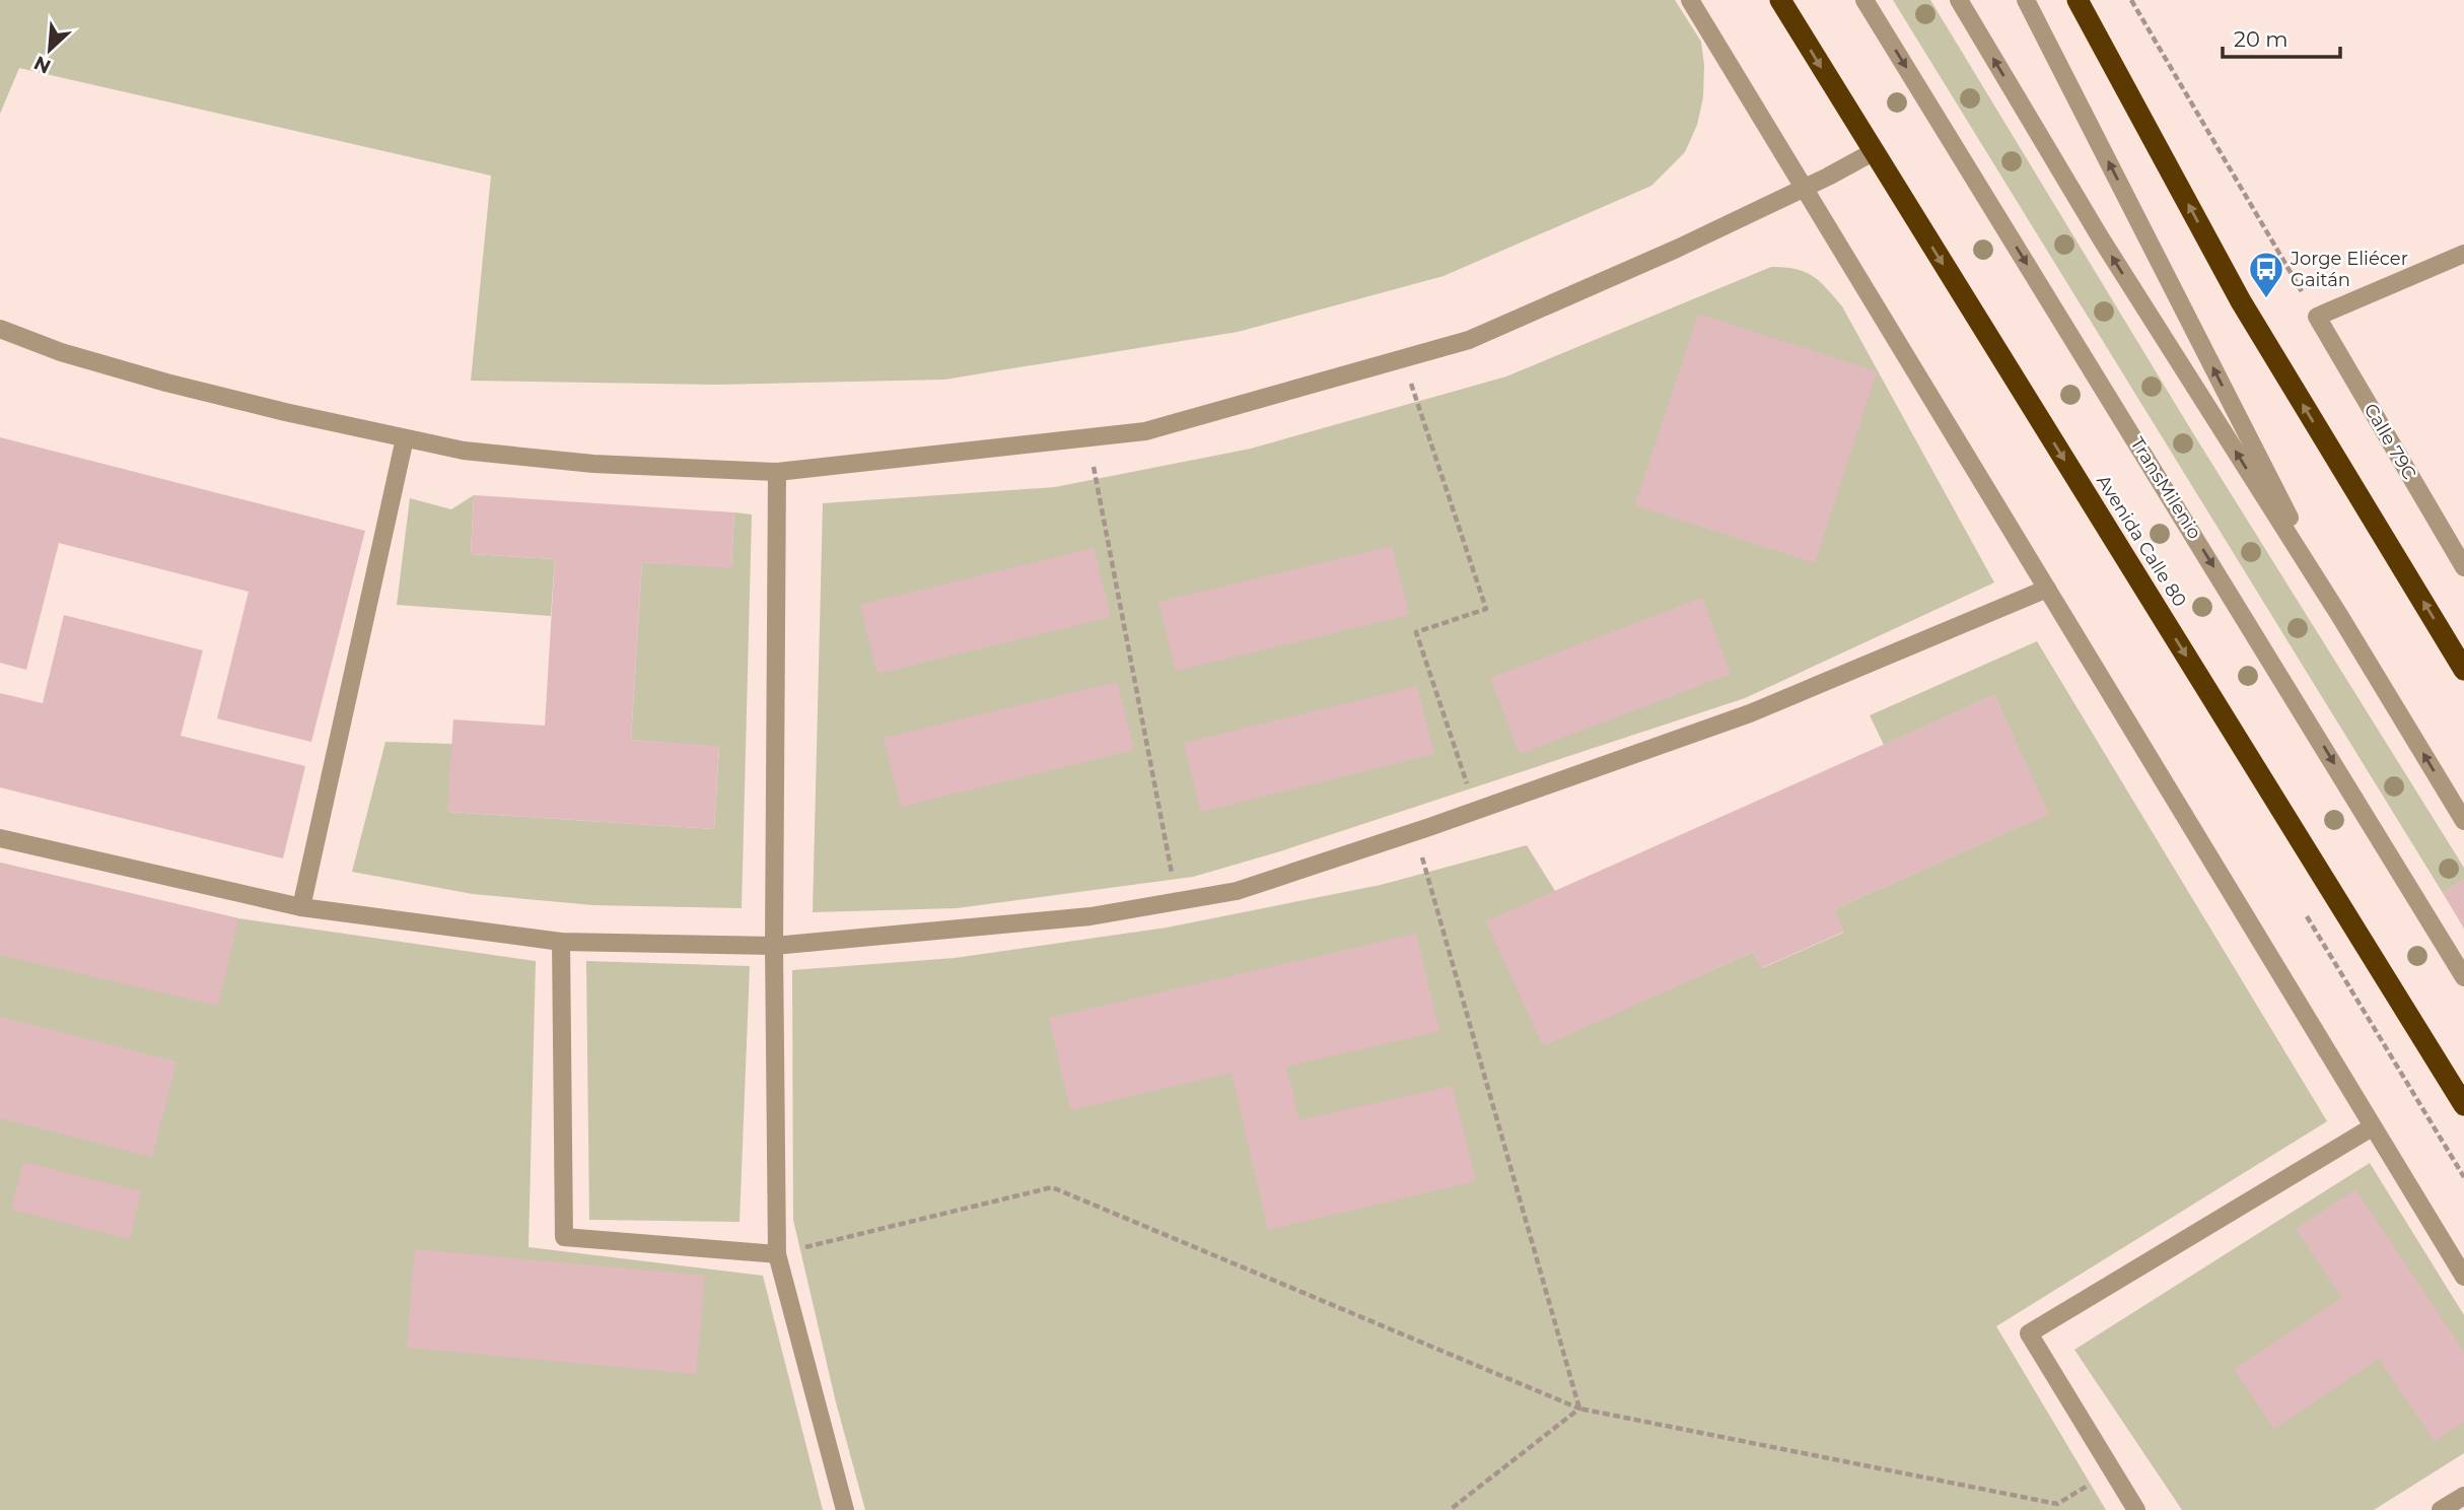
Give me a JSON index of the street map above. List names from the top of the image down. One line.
{"streets":{"highway":["Avenida Calle 80"],"street":["Calle 79C","TransMilenio"]},"one_way":["Avenida Calle 80"],"places":{"bus stop":["Jorge Eliécer Gaitán"]},"scale_bar":"20 m","north":"bottom left"}
